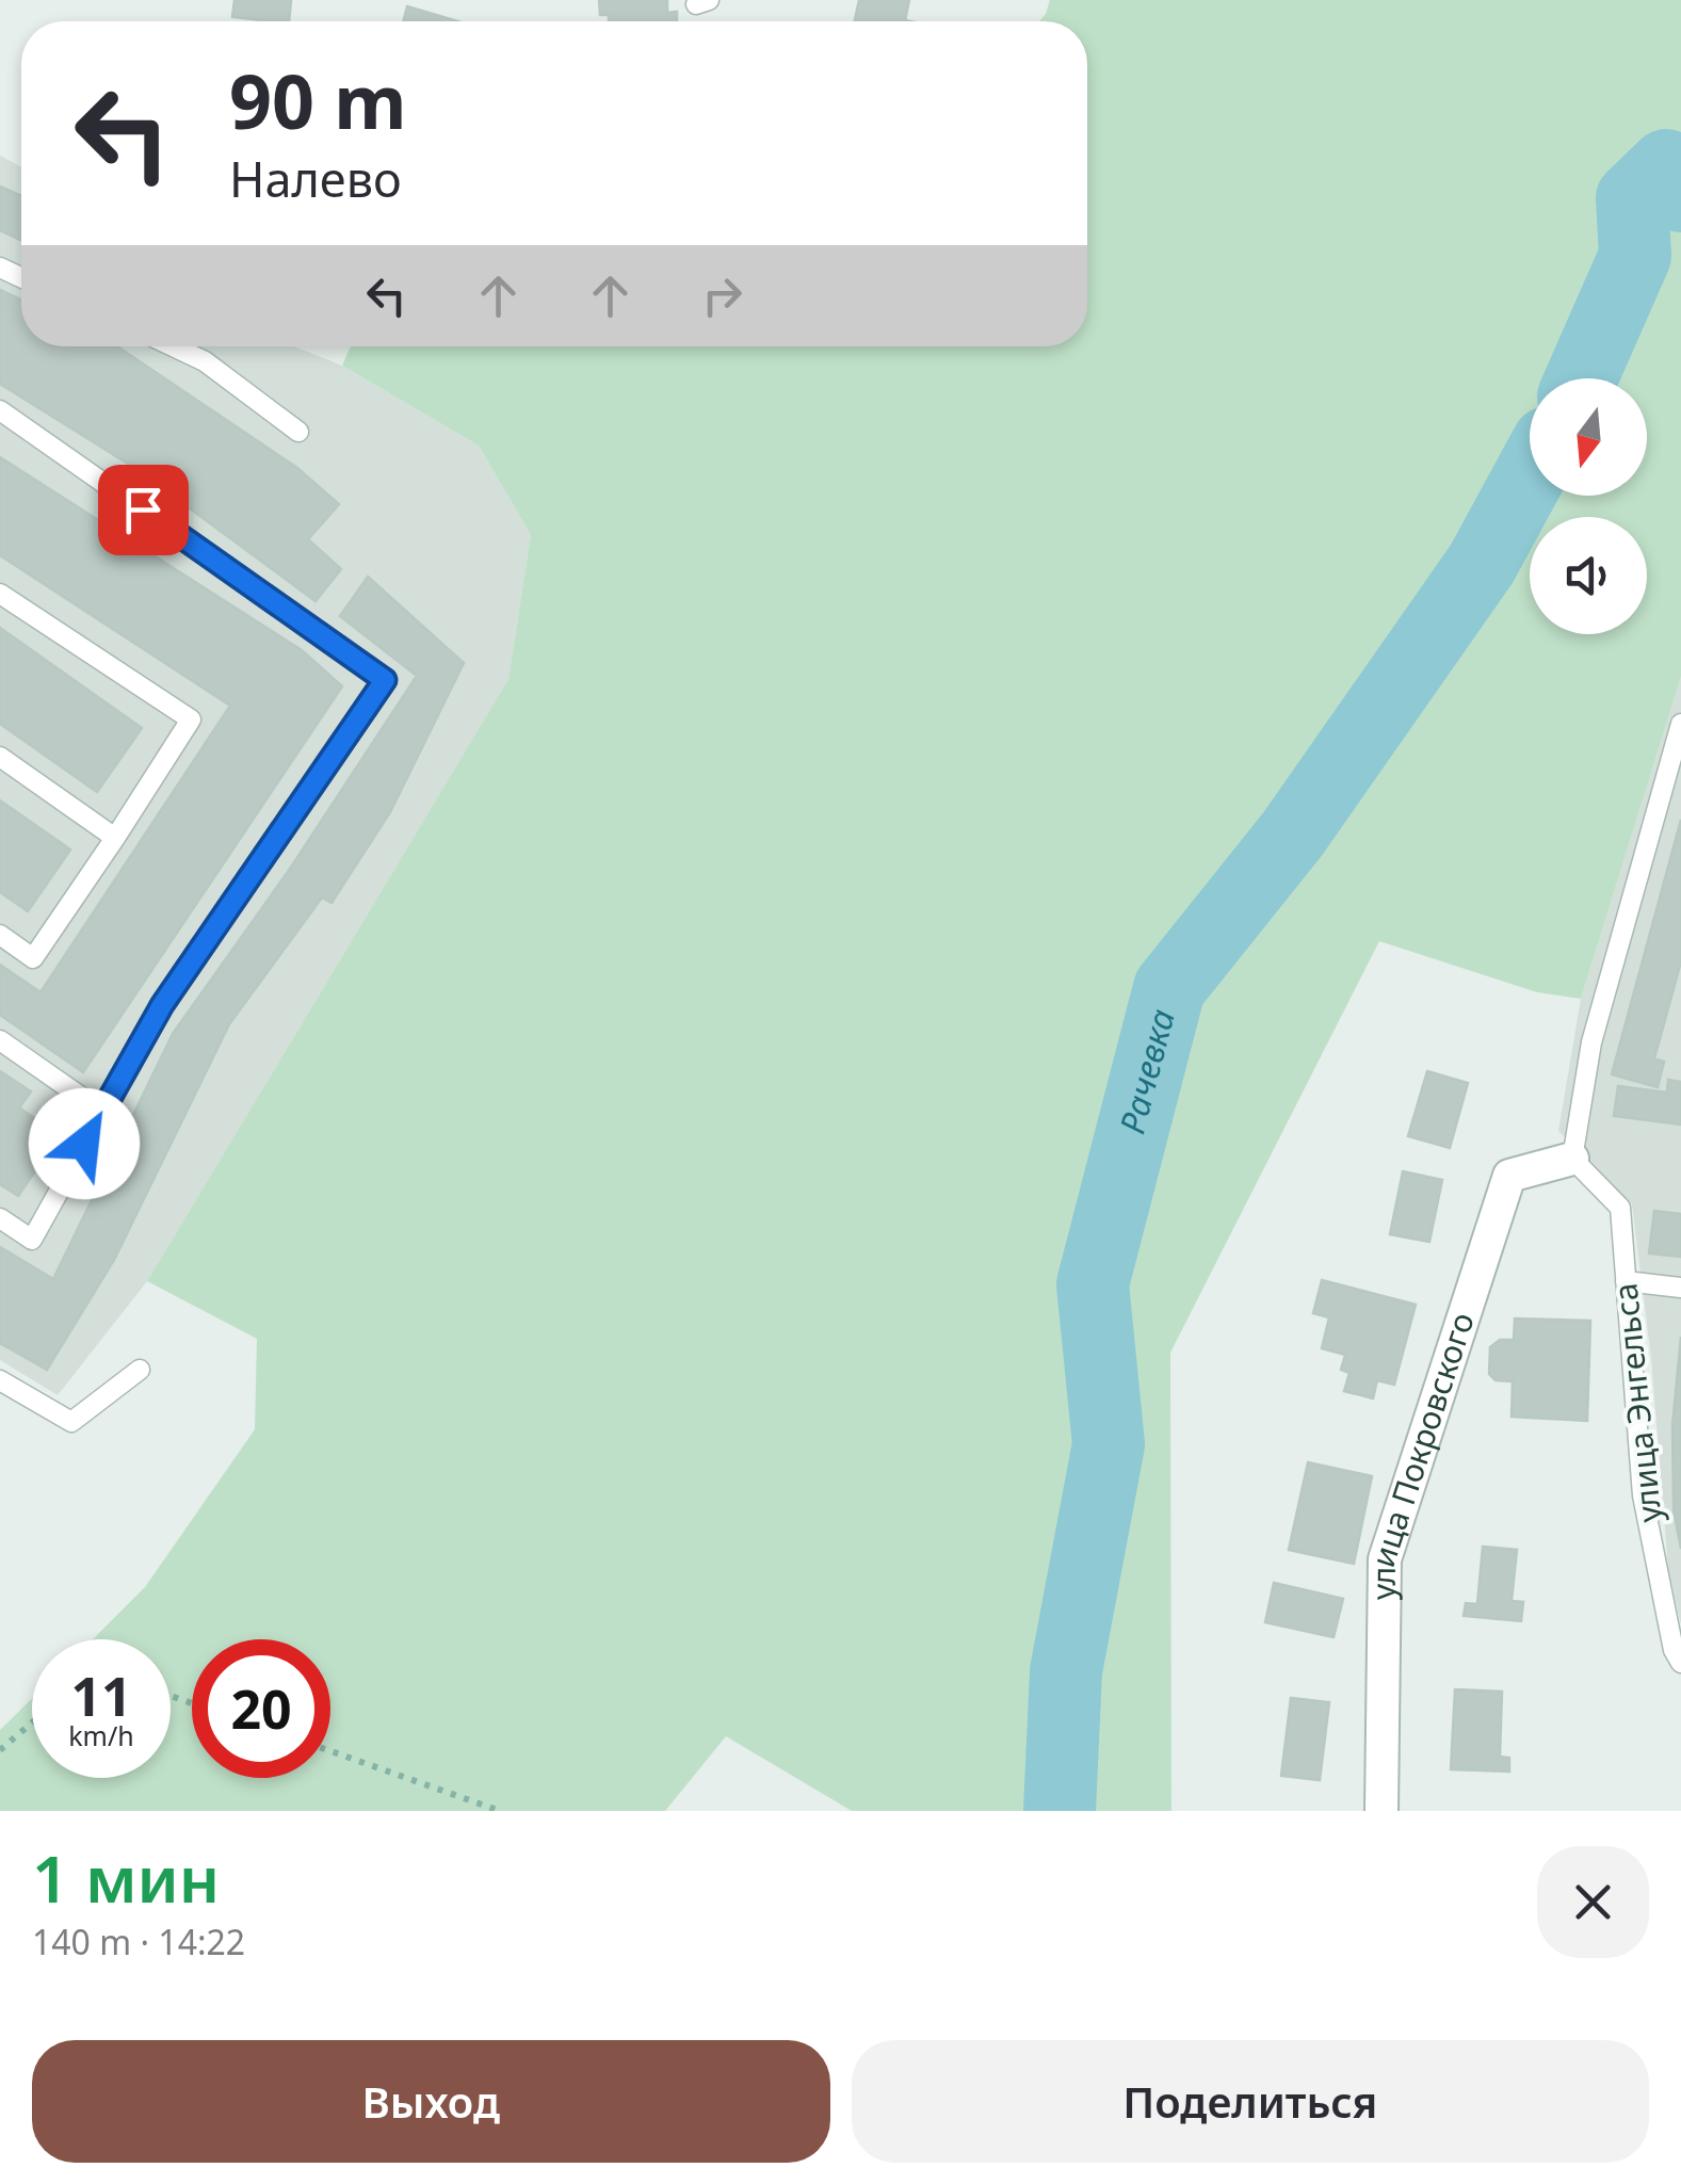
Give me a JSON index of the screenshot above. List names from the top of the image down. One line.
{"streets":{"street":["улица Покровского"],"lane":["улица Энгельса"]},"crossings":[["улица Энгельса","улица Покровского"]],"water":["Рачевка"],"north":"bottom","page":{"turn":["90 m","Налево"],"speed":"11 km/h","limit":"20","heading":["1 мин","140 m · 14:22"],"buttons":["Выход","Поделиться"]}}
